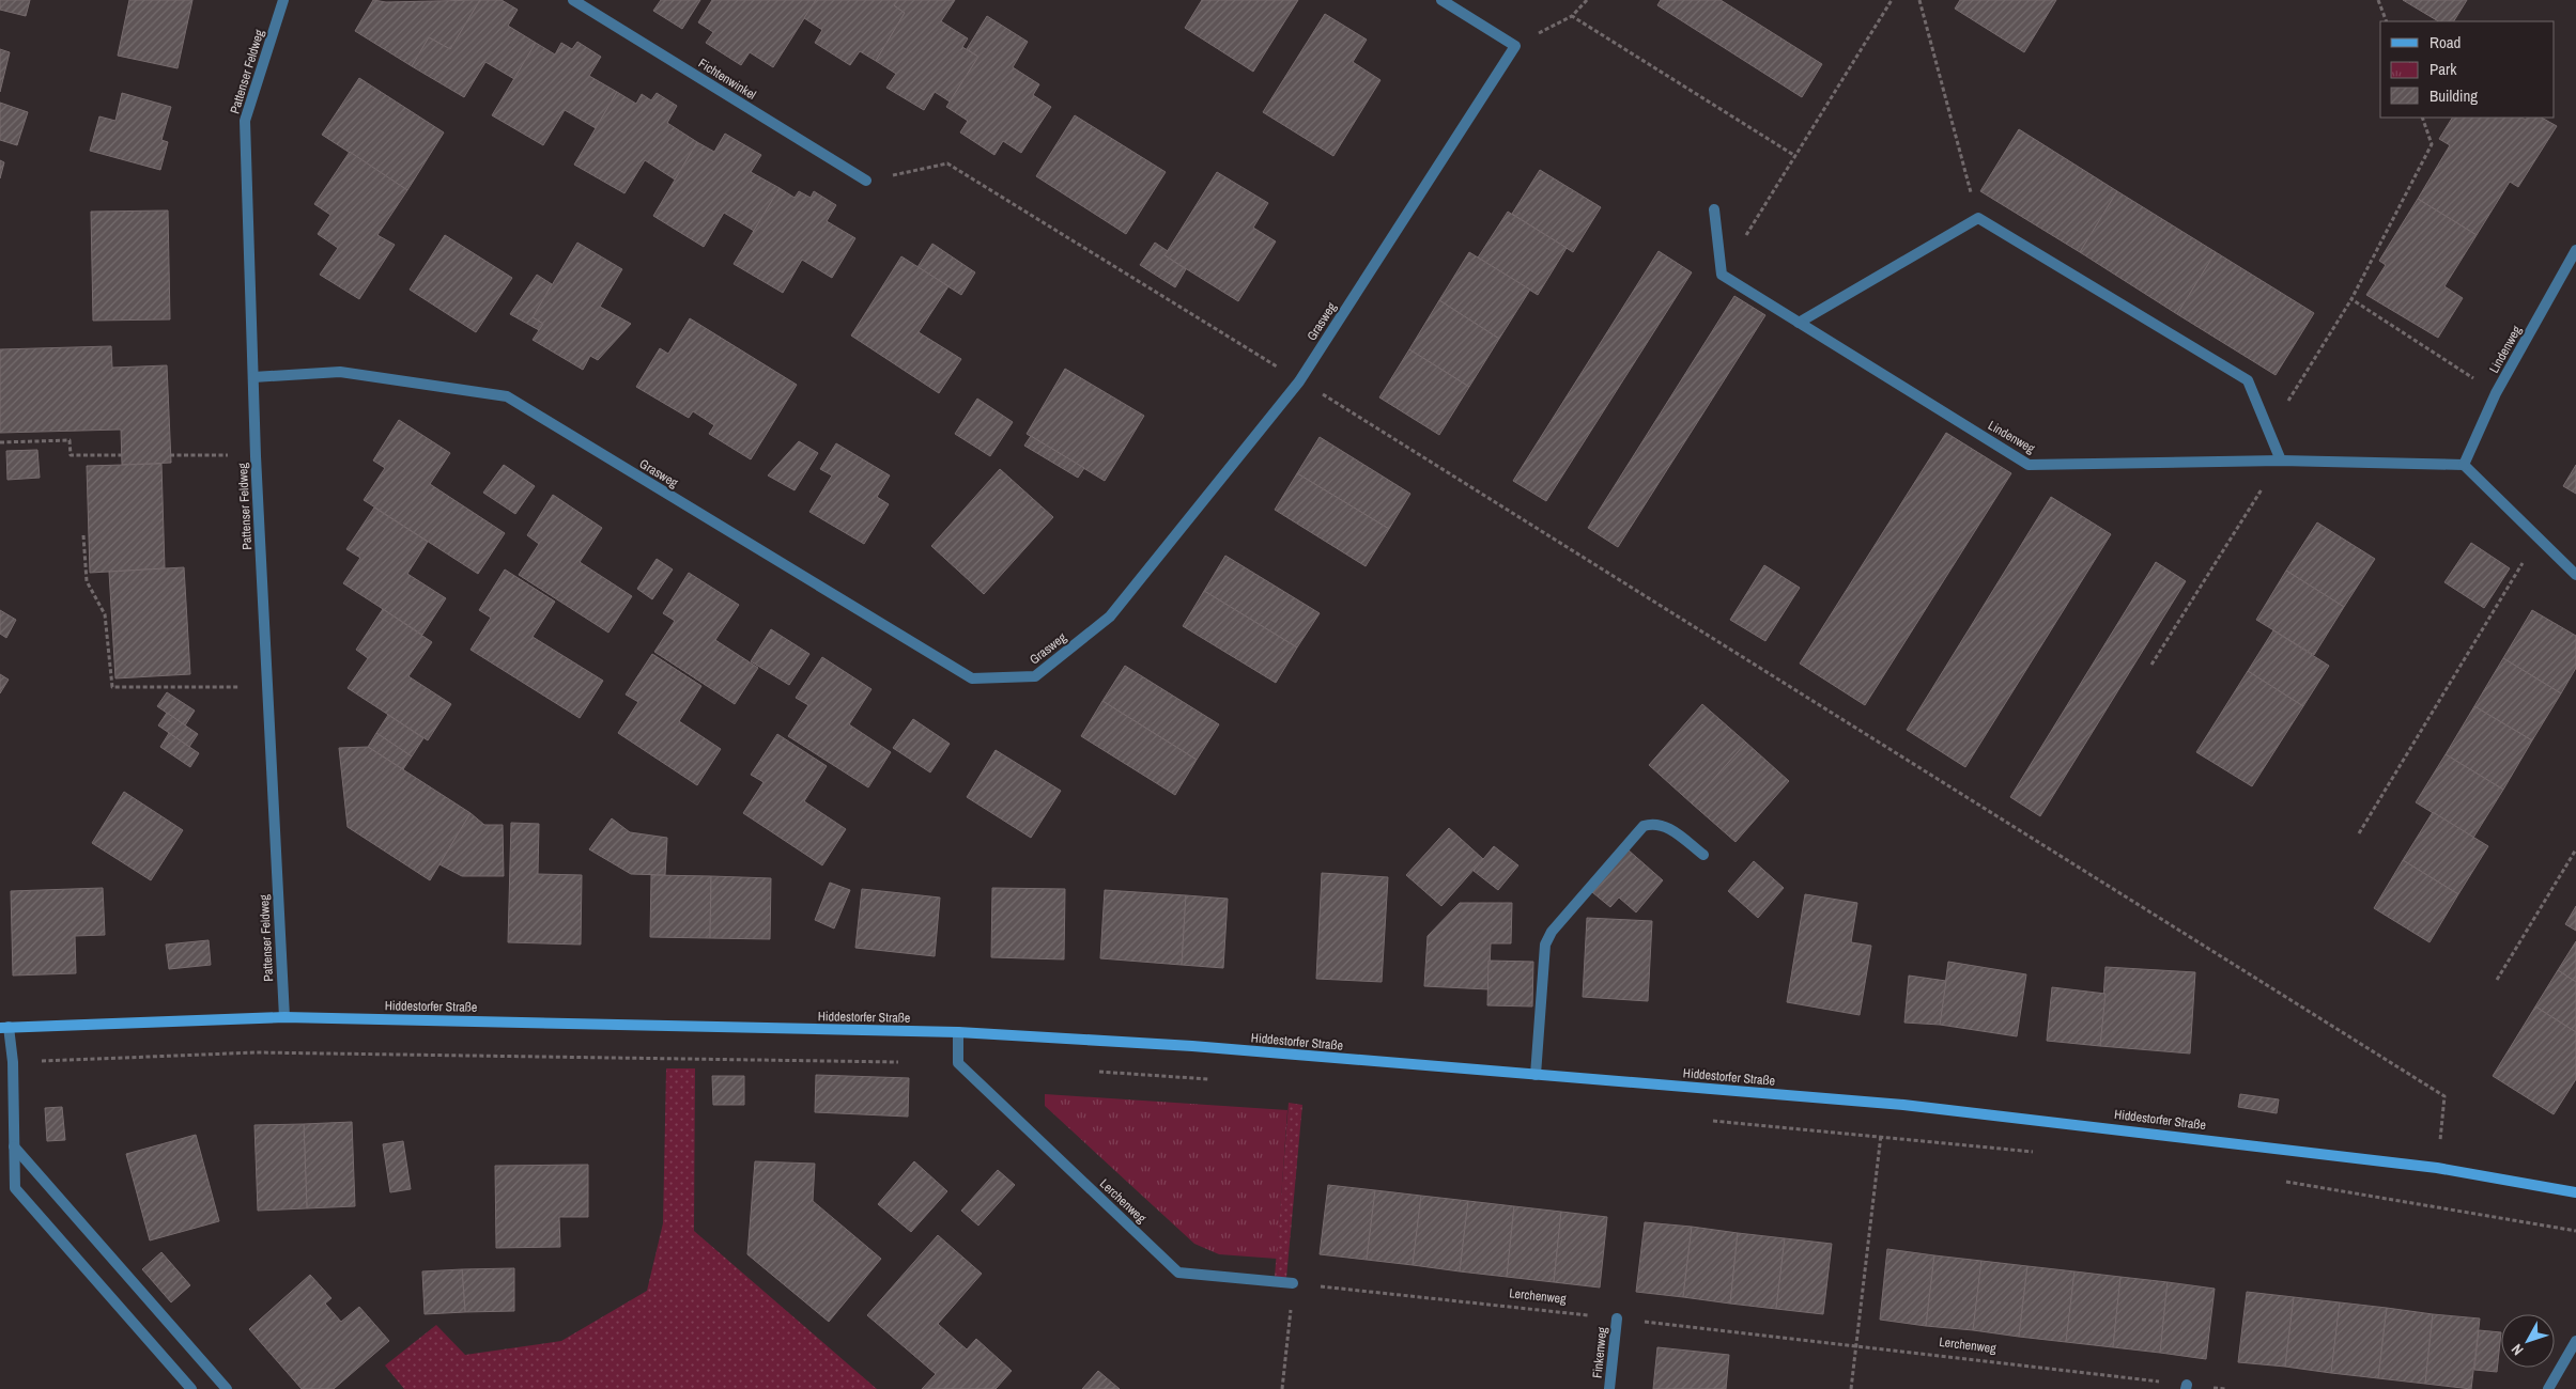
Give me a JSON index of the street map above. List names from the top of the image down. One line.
{"streets":{"main road":["Hiddestorfer Straße"],"street":["Pattenser Feldweg","Fichtenwinkel","Grasweg","Lindenweg","Lerchenweg","Finkenweg"]},"crossings":[["Pattenser Feldweg","Grasweg"],["Pattenser Feldweg","Hiddestorfer Straße"],["Hiddestorfer Straße","Lerchenweg"],["Lerchenweg","Finkenweg"]],"legend":["Road","Park","Building"],"north":"bottom left"}
